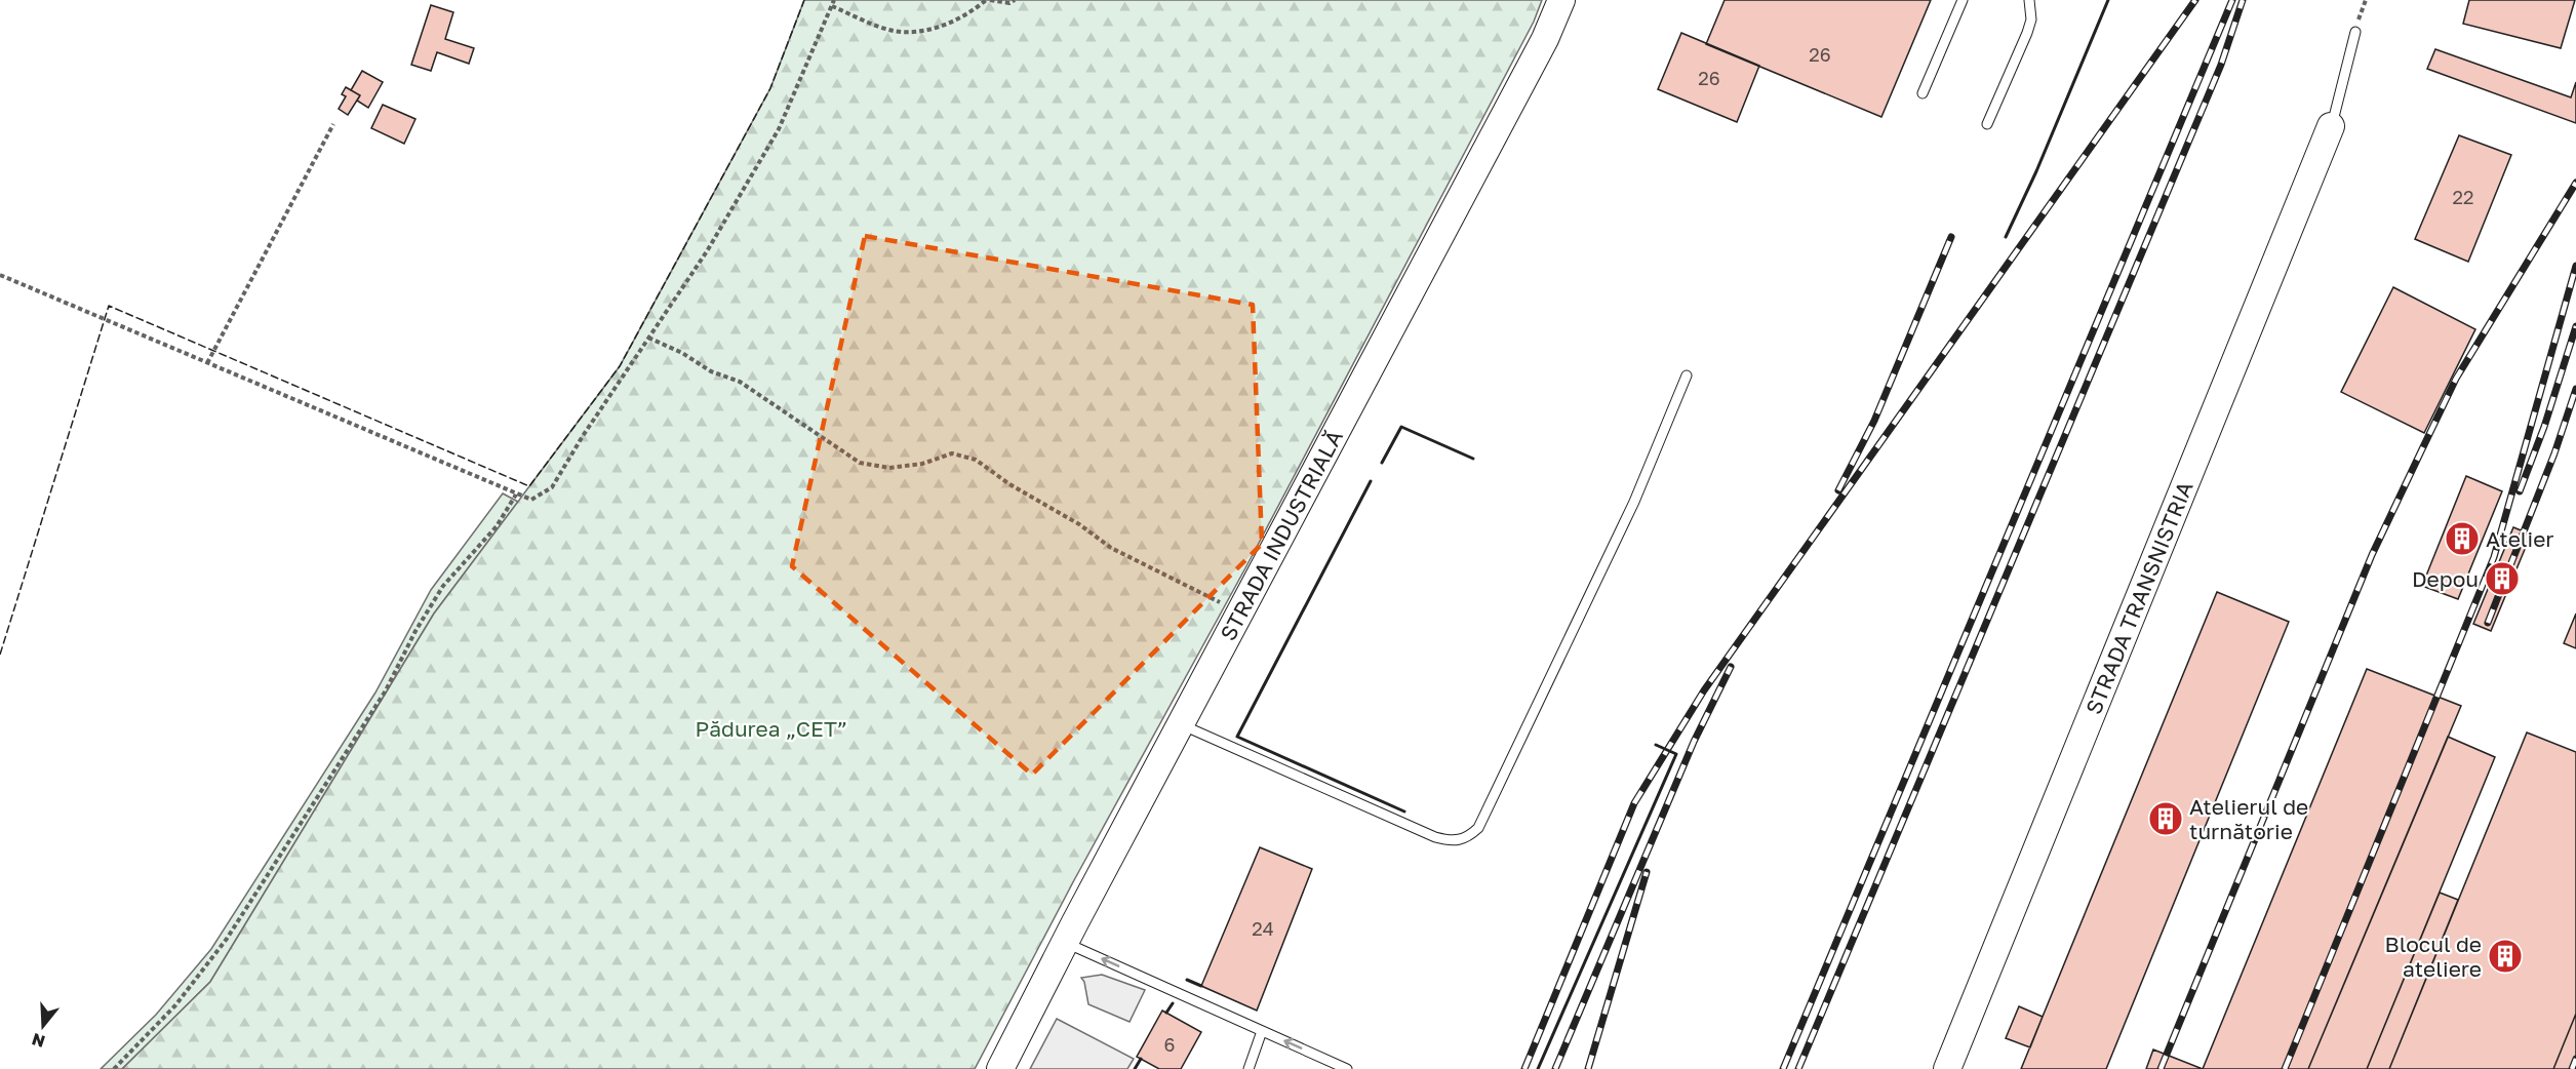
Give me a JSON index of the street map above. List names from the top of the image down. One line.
{"streets":{"street":["STRADA INDUSTRIALĂ","STRADA TRANSNISTRIA"]},"parks":["Pădurea „CET”"],"places":{"building":["Atelier","Depou","Atelierul de turnătorie","Blocul de ateliere"]},"house_numbers":["26","26","22","24","6"],"north":"bottom"}
